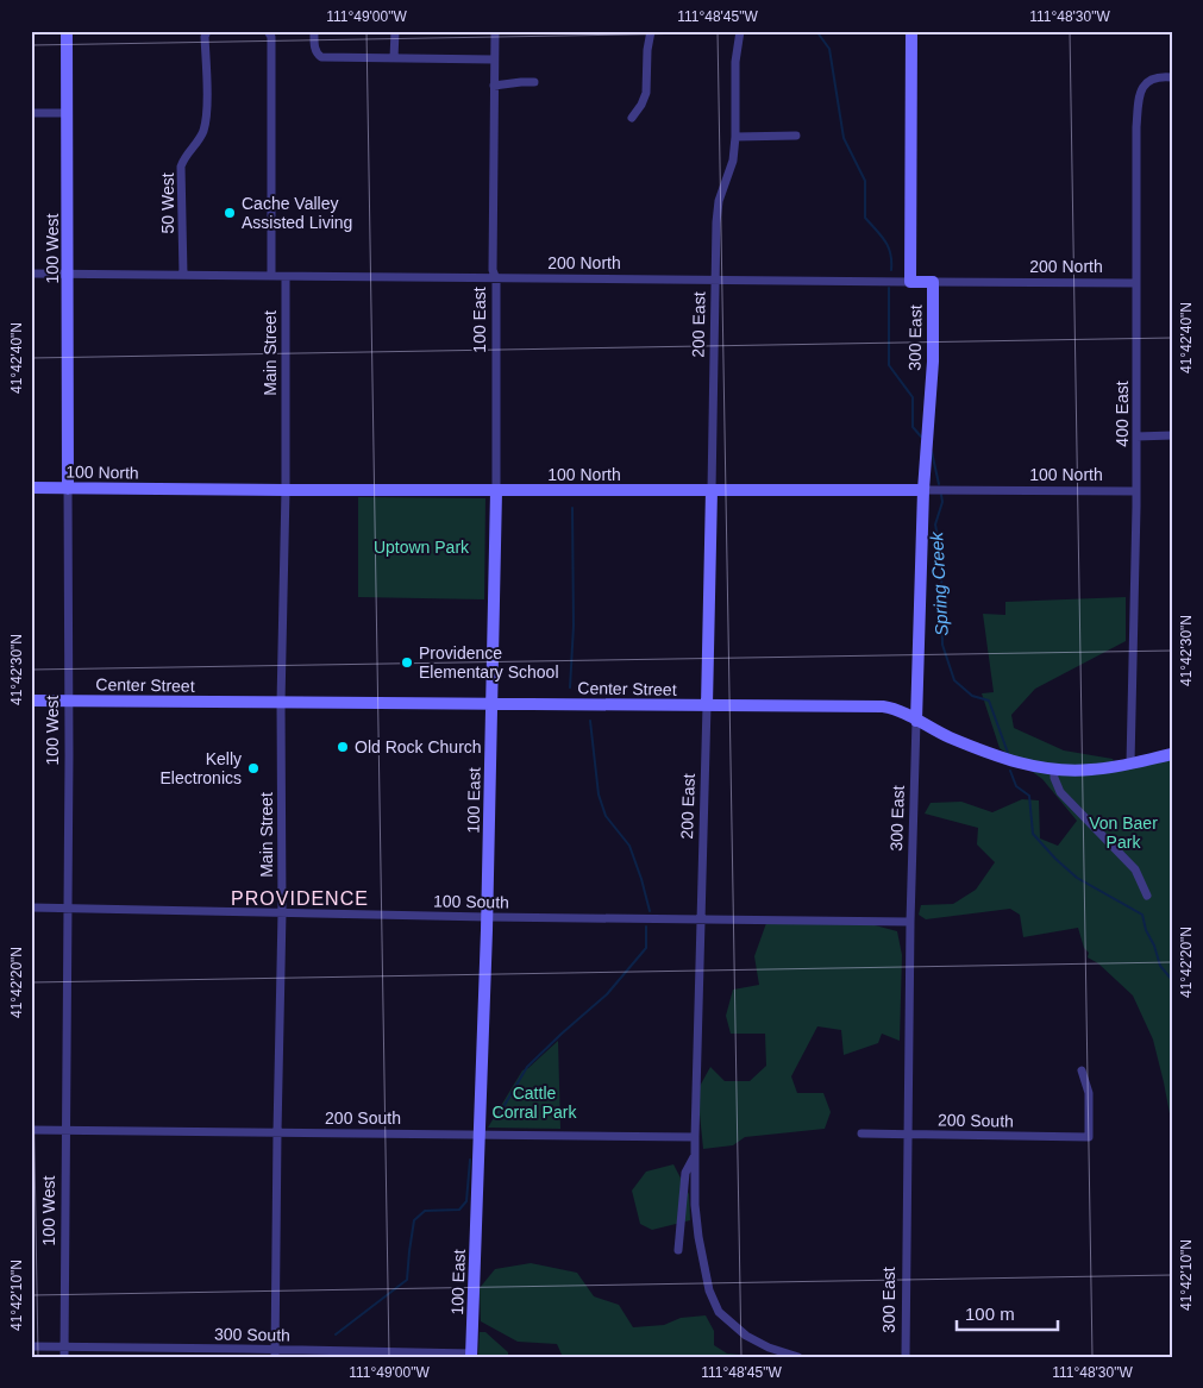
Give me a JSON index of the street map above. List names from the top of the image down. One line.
{"streets":{"street":["50 West","100 West","200 North","100 East","200 East","300 East","Main Street","400 East","100 North","Center Street","100 South","200 South","300 South"]},"crossings":[["50 West","200 North"],["100 West","200 North"],["100 West","100 North"],["100 West","Center Street"],["100 West","100 South"],["100 West","200 South"],["100 West","300 South"],["200 North","100 East"],["200 North","200 East"],["200 North","300 East"],["200 North","Main Street"],["200 North","400 East"],["100 East","100 North"],["100 East","Center Street"],["100 East","100 South"],["100 East","200 South"],["100 East","300 South"],["200 East","100 North"],["200 East","Center Street"],["200 East","100 South"],["200 East","200 South"],["300 East","100 North"],["300 East","Center Street"],["300 East","100 South"],["300 East","200 South"],["Main Street","100 North"],["Main Street","Center Street"],["Main Street","100 South"],["Main Street","200 South"],["Main Street","300 South"],["400 East","100 North"],["400 East","Center Street"]],"districts":["PROVIDENCE"],"water":["Spring Creek"],"parks":["Uptown Park","Von Baer Park","Cattle Corral Park"],"places":["Cache Valley Assisted Living","Providence Elementary School","Old Rock Church","Kelly Electronics"],"scale_bar":"100 m","coordinates":["111°49'00\"W","111°48'45\"W","111°48'30\"W","41°42'40\"N","41°42'30\"N","41°42'20\"N","41°42'10\"N"]}
